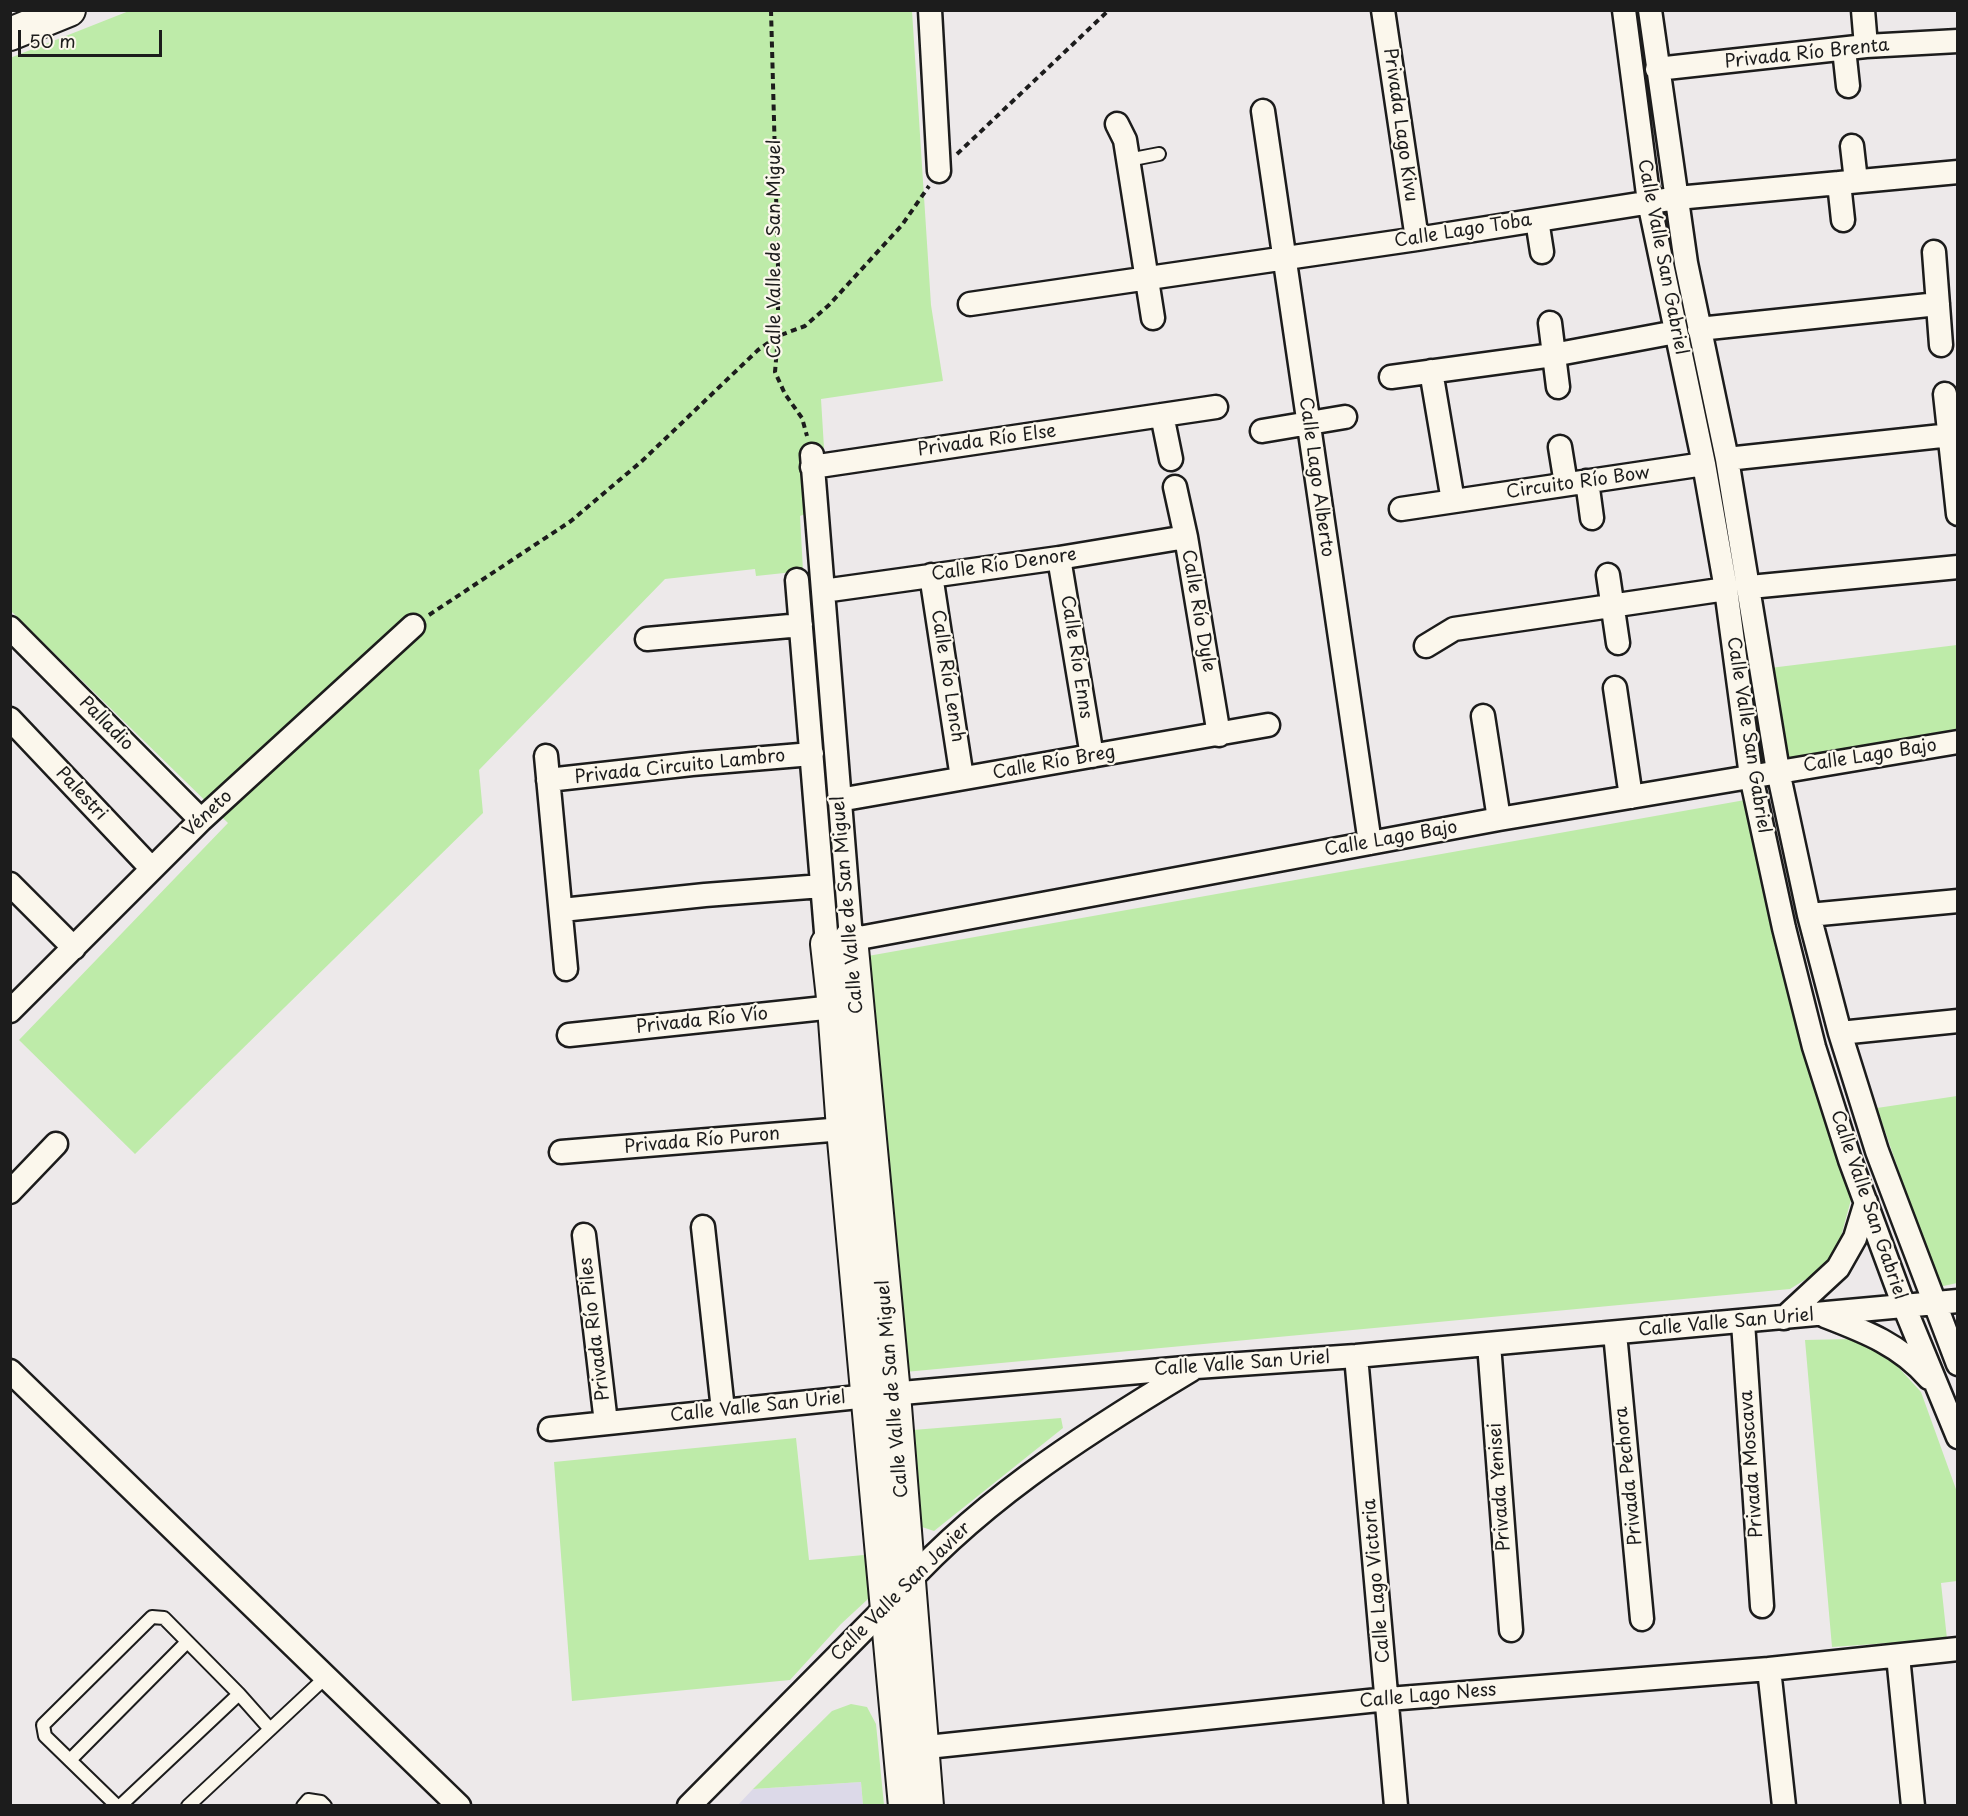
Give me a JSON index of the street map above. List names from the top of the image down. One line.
{"streets":{"street":["Privada Río Brenta","Privada Lago Kivu","Calle Lago Toba","Calle Valle de San Miguel","Calle Valle San Gabriel","Privada Río Else","Calle Lago Alberto","Circuito Río Bow","Calle Río Denore","Calle Río Dyle","Calle Río Enns","Calle Río Lench","Palladio","Calle Lago Bajo","Calle Río Breg","Privada Circuito Lambro","Palestri","Véneto","Privada Río Vío","Privada Río Puron","Calle Valle San Uriel","Privada Río Piles","Privada Moscava","Privada Pechora","Privada Yenisei","Calle Lago Victoria","Calle Valle San Javier","Calle Lago Ness"]},"crossings":[["Privada Río Brenta","Calle Valle San Gabriel"],["Privada Lago Kivu","Calle Lago Toba"],["Calle Lago Toba","Calle Valle San Gabriel"],["Calle Lago Toba","Calle Lago Alberto"],["Calle Valle de San Miguel","Privada Río Else"],["Calle Valle de San Miguel","Calle Río Denore"],["Calle Valle de San Miguel","Calle Lago Bajo"],["Calle Valle de San Miguel","Calle Río Breg"],["Calle Valle de San Miguel","Privada Circuito Lambro"],["Calle Valle de San Miguel","Privada Río Vío"],["Calle Valle de San Miguel","Privada Río Puron"],["Calle Valle de San Miguel","Calle Valle San Uriel"],["Calle Valle de San Miguel","Calle Valle San Javier"],["Calle Valle de San Miguel","Calle Lago Ness"],["Calle Valle San Gabriel","Circuito Río Bow"],["Calle Valle San Gabriel","Calle Lago Bajo"],["Calle Valle San Gabriel","Calle Valle San Uriel"],["Calle Lago Alberto","Calle Lago Bajo"],["Calle Río Denore","Calle Río Dyle"],["Calle Río Denore","Calle Río Enns"],["Calle Río Denore","Calle Río Lench"],["Calle Río Dyle","Calle Río Breg"],["Calle Río Enns","Calle Río Breg"],["Calle Río Lench","Calle Río Breg"],["Palladio","Véneto"],["Palestri","Véneto"],["Calle Valle San Uriel","Privada Río Piles"],["Calle Valle San Uriel","Privada Moscava"],["Calle Valle San Uriel","Privada Pechora"],["Calle Valle San Uriel","Privada Yenisei"],["Calle Valle San Uriel","Calle Lago Victoria"],["Calle Valle San Uriel","Calle Valle San Javier"],["Calle Lago Victoria","Calle Lago Ness"]],"scale_bar":"50 m"}
